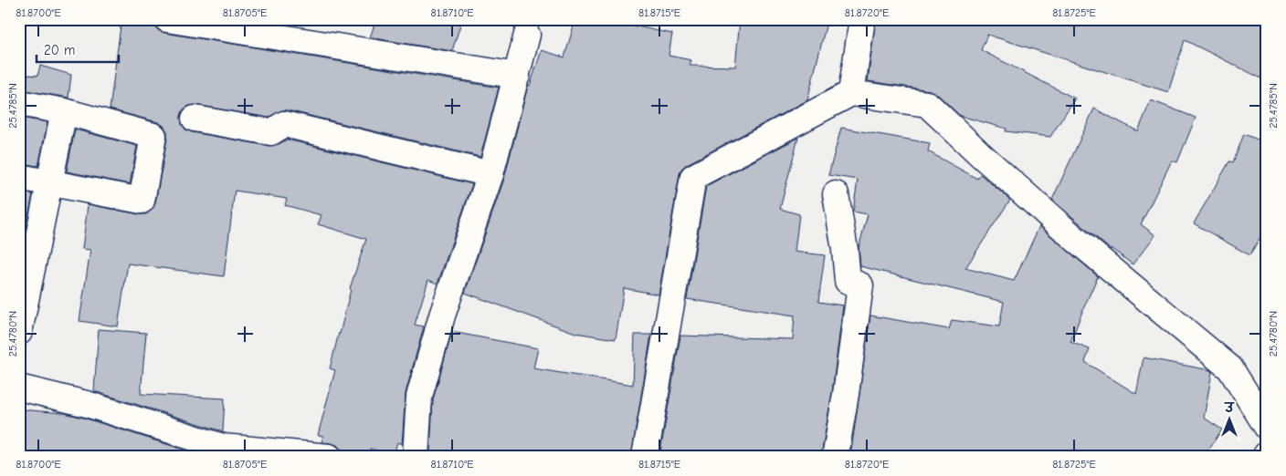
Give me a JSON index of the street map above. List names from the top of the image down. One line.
{"scale_bar":"20 m","north":"top","coordinates":["81.8700°E","81.8705°E","81.8710°E","81.8715°E","81.8720°E","81.8725°E","25.4785°N","25.4780°N"]}
